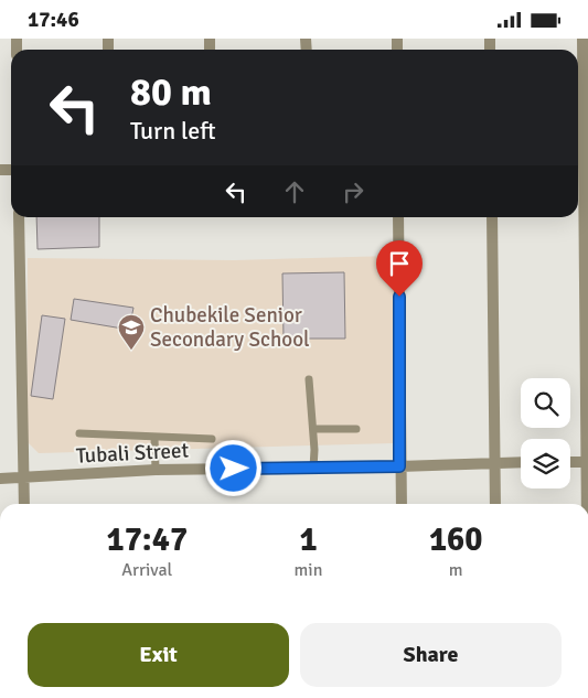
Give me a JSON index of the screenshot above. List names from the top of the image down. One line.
{"streets":{"street":["Tubali Street"]},"places":{"school or university":["Chubekile Senior Secondary School"]},"page":{"status":"17:46","turn":["80 m","Turn left"],"eta":["17:47","Arrival","1","min","160","m"],"buttons":["Exit","Share"]}}
